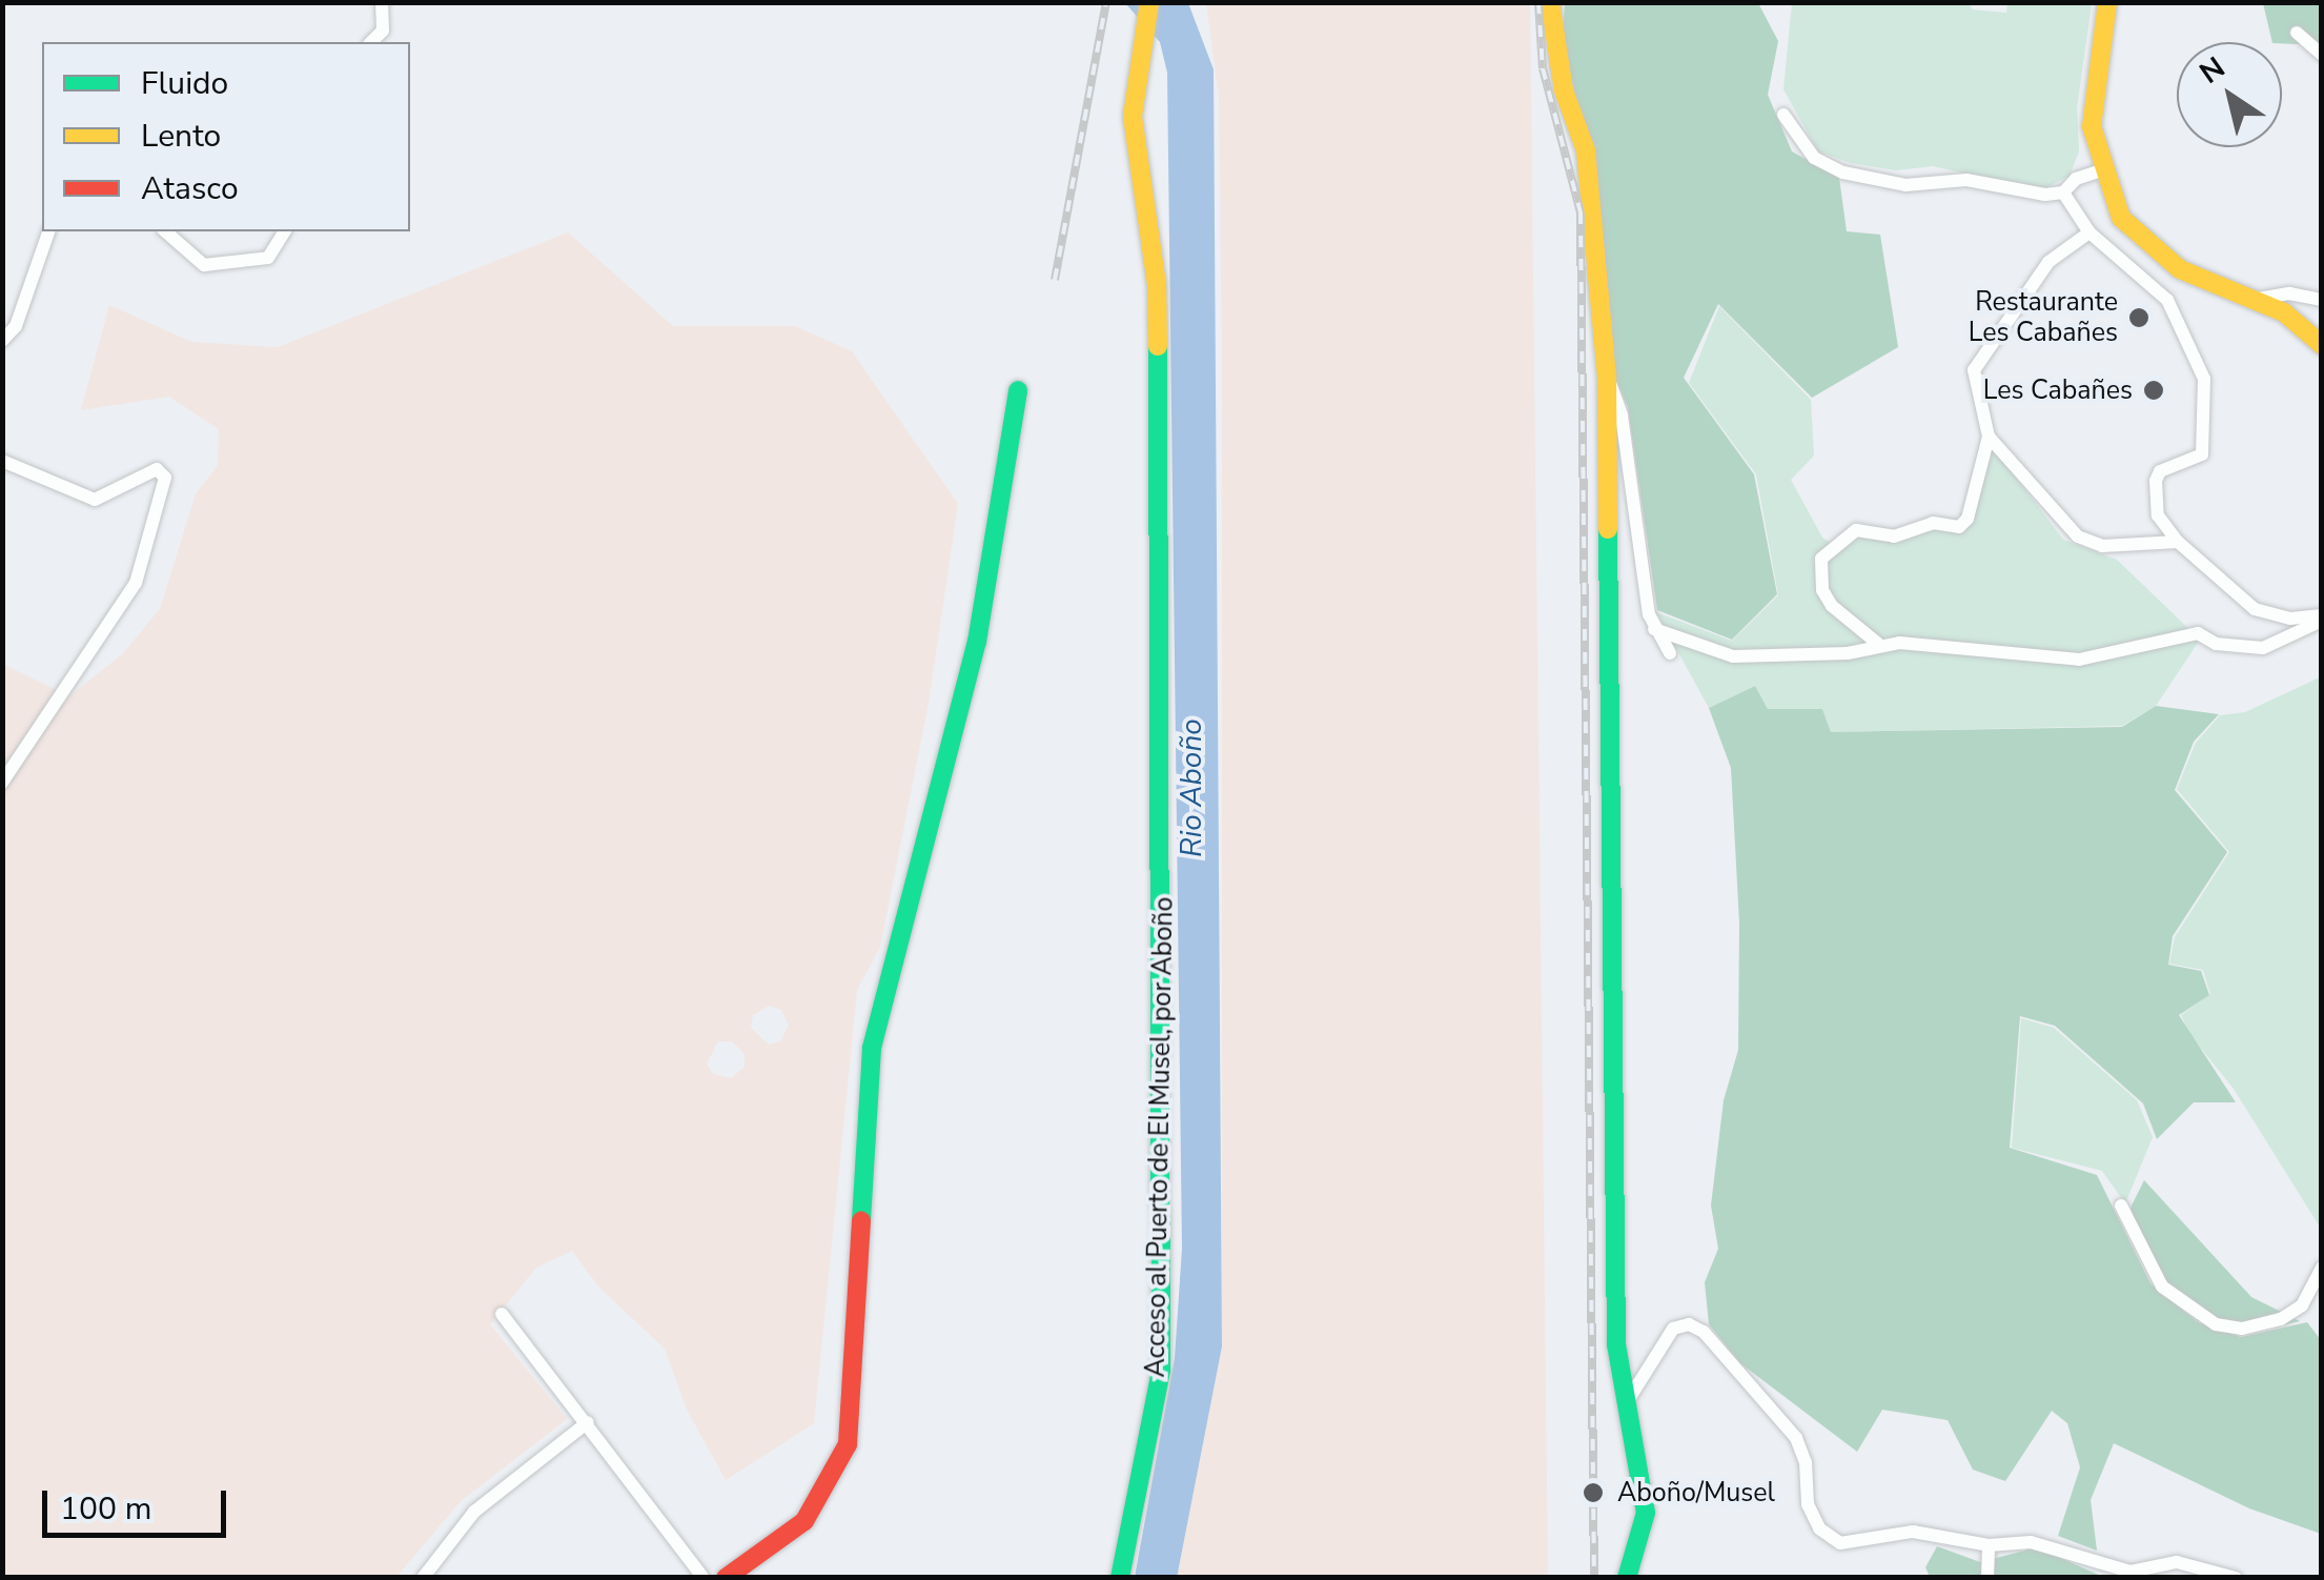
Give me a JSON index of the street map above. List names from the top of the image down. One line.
{"streets":{"street":["Acceso al Puerto de El Musel, por Aboño"]},"water":["Rio Aboño"],"places":["Restaurante Les Cabañes","Les Cabañes","Aboño/Musel"],"legend":["Fluido","Lento","Atasco"],"scale_bar":"100 m","north":"top left"}
